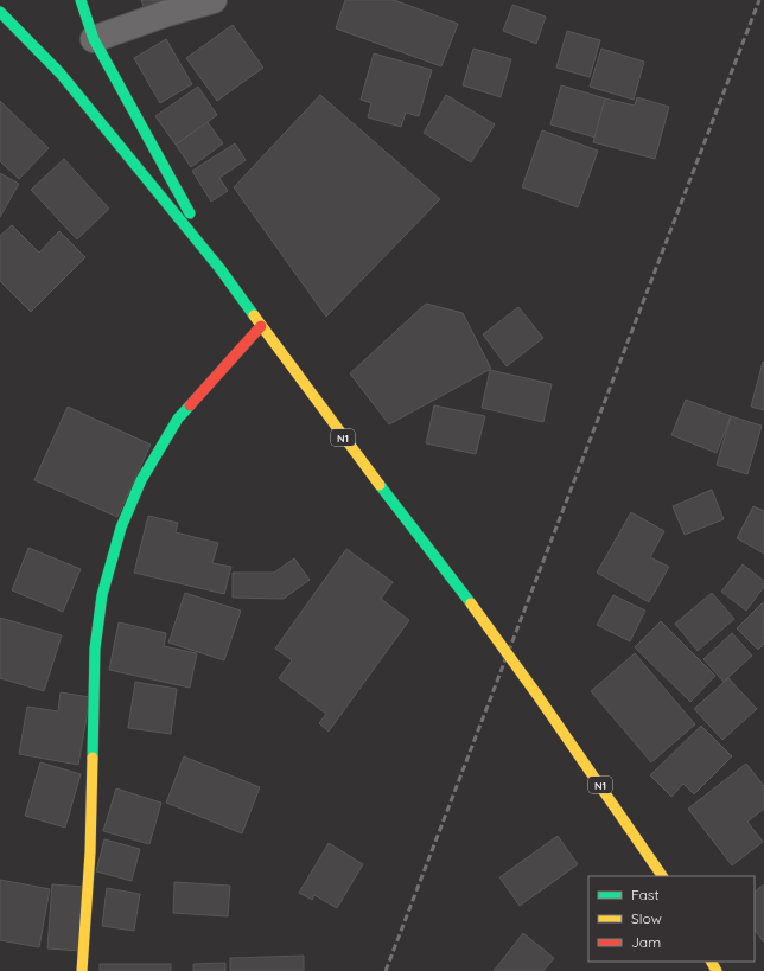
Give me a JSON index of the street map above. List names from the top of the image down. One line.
{"streets":{"main road":["N1"]},"legend":["Fast","Slow","Jam"]}
